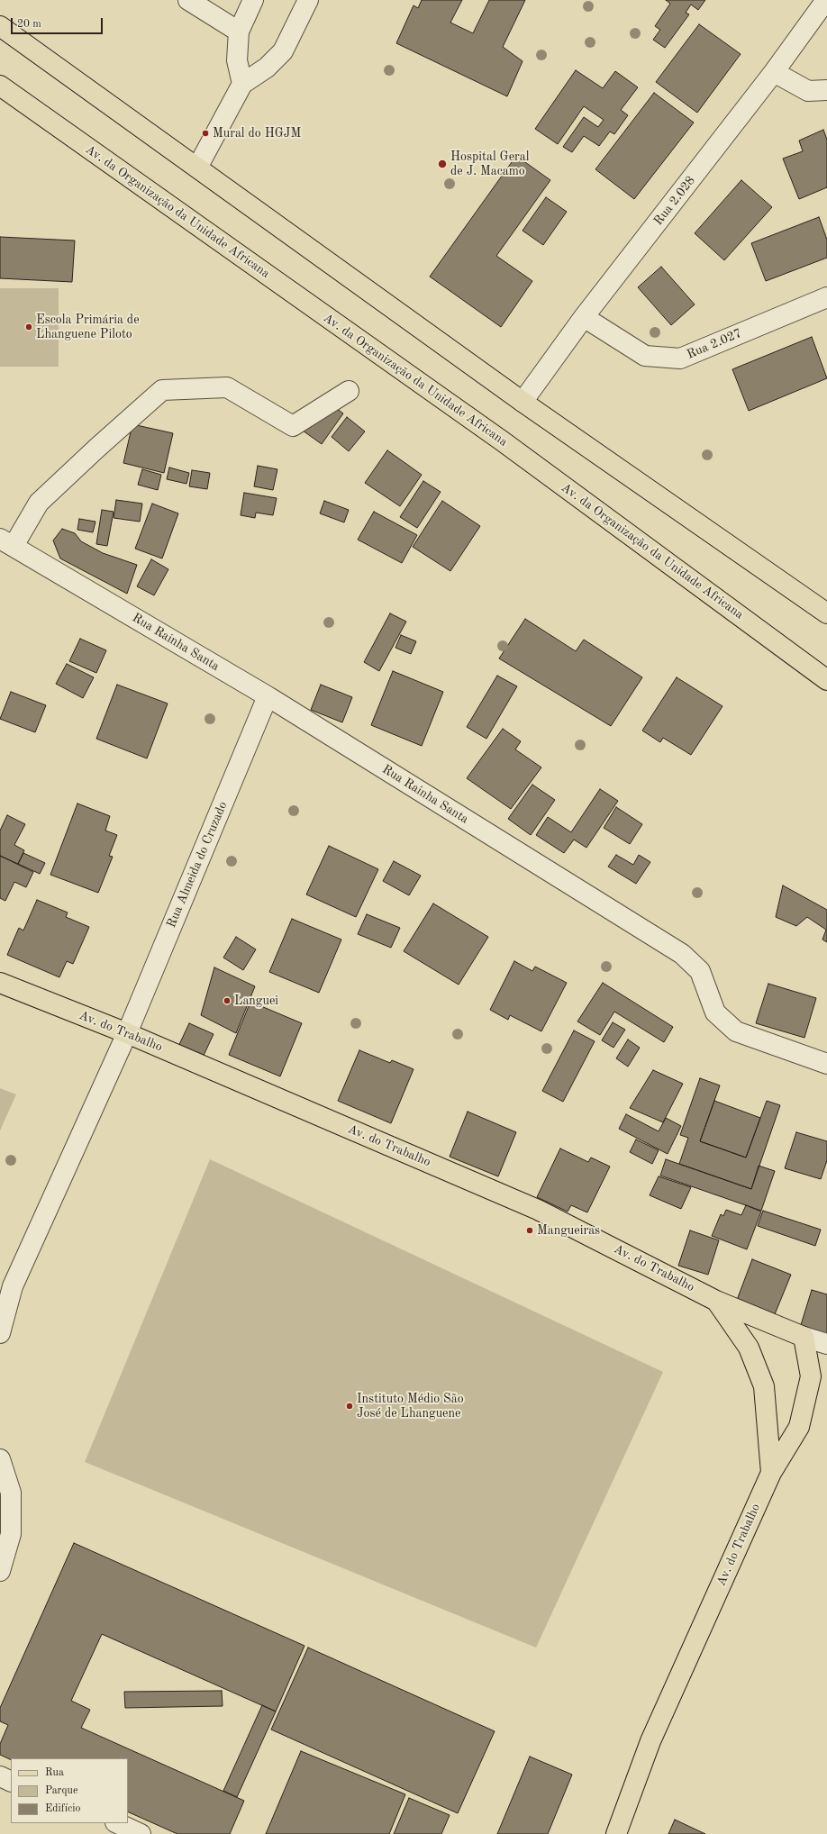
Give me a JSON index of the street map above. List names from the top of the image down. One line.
{"streets":{"main road":["Av. da Organização da Unidade Africana","Av. do Trabalho"],"street":["Rua 2.028","Rua 2.027","Rua Rainha Santa","Rua Almeida do Cruzado"]},"crossings":[["Rua 2.028","Rua 2.027"],["Rua Rainha Santa","Rua Almeida do Cruzado"],["Rua Almeida do Cruzado","Av. do Trabalho"]],"places":["Mural do HGJM","Hospital Geral de J. Macamo","Escola Primária de Lhanguene Piloto","Languei","Mangueiras","Instituto Médio São José de Lhanguene"],"legend":["Rua","Parque","Edifício"],"scale_bar":"20 m"}
